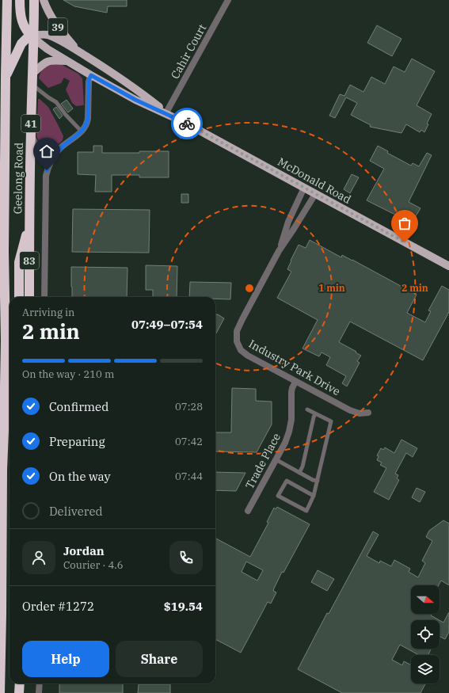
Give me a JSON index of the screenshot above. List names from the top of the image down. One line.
{"streets":{"highway":["41","Geelong Road","83"],"main road":["39","McDonald Road"],"street":["Cahir Court","Industry Park Drive","Trade Place"]},"crossings":[["39","McDonald Road"],["Cahir Court","McDonald Road"],["41","Geelong Road"],["41","McDonald Road"],["Geelong Road","McDonald Road"],["McDonald Road","Industry Park Drive"],["Industry Park Drive","Trade Place"]],"north":"right","page":{"heading":["2 min","Arriving in","07:49–07:54"],"panel":["Jordan","Courier · 4.6","Order #1272","$19.54"],"bar":"On the way · 210 m","list":[["Confirmed","07:28"],["Preparing","07:42"],["On the way","07:44"],"Delivered"],"buttons":["Help","Share"]},"rings":["1 min","2 min"]}
